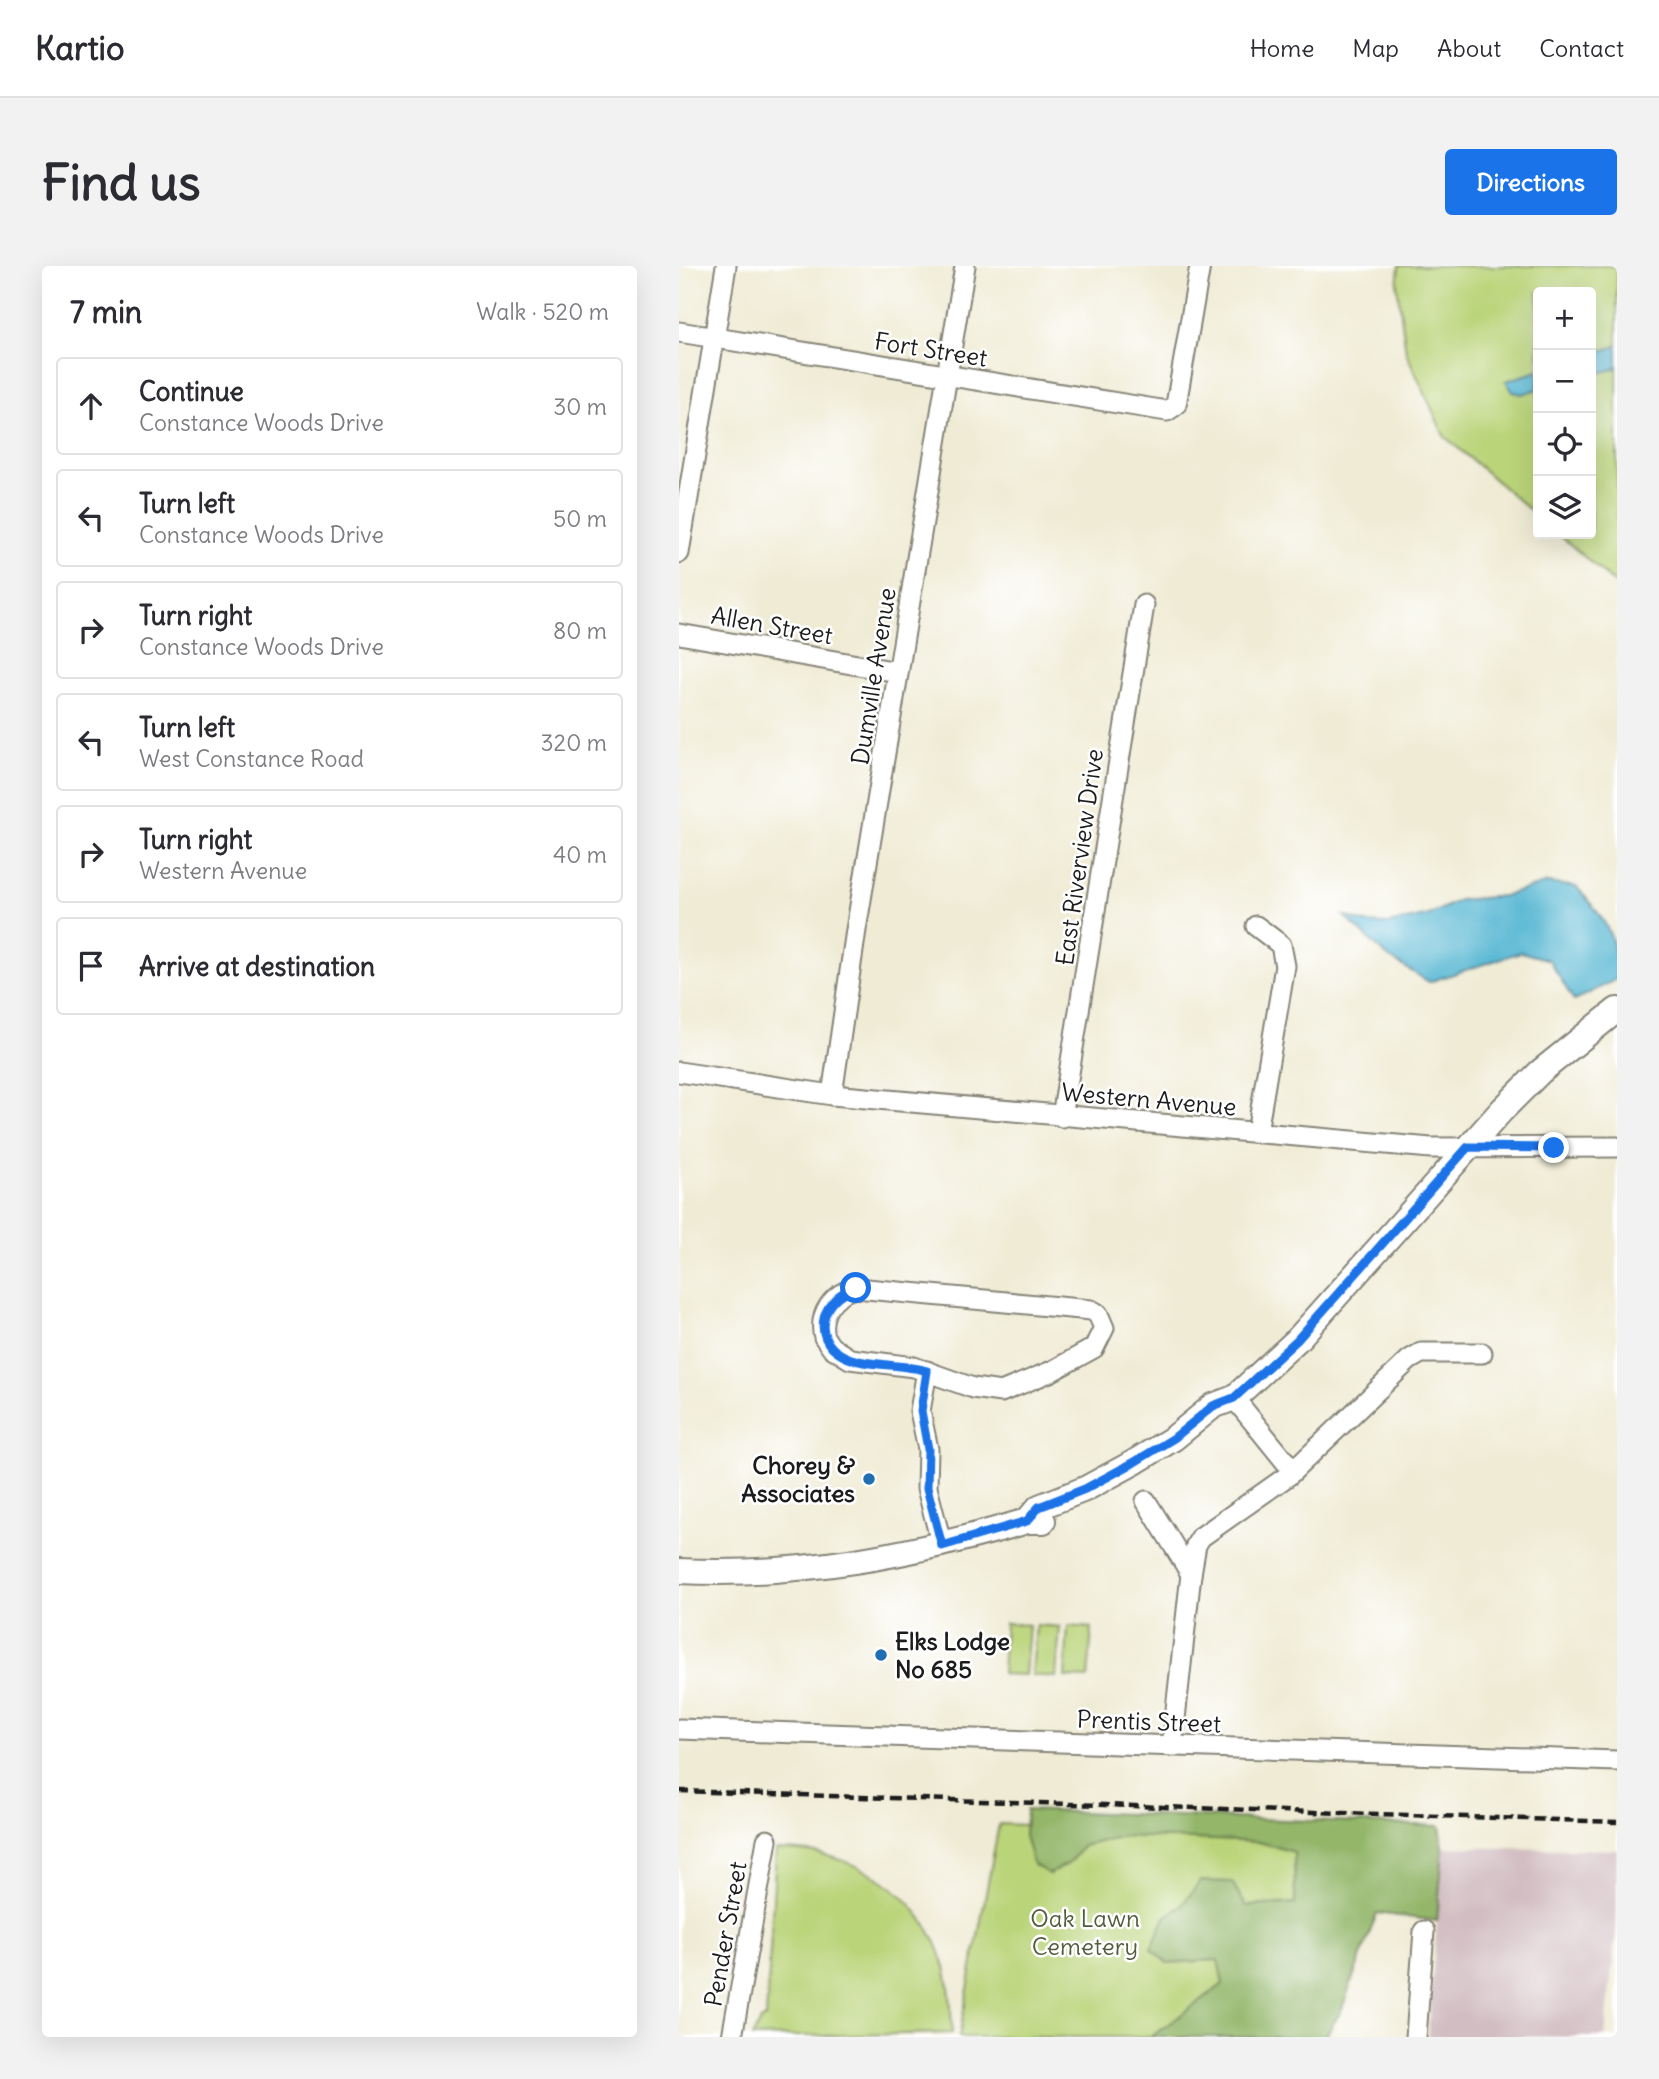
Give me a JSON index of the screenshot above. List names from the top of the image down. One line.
{"streets":{"street":["Fort Street","Allen Street","Dumville Avenue","East Riverview Drive","Western Avenue","Prentis Street","Pender Street"]},"crossings":[["Fort Street","Dumville Avenue"],["Allen Street","Dumville Avenue"],["Dumville Avenue","Western Avenue"],["East Riverview Drive","Western Avenue"]],"parks":["Oak Lawn Cemetery"],"places":["Chorey & Associates","Elks Lodge No 685"],"page":{"header":"Kartio","nav":["Home","Map","About","Contact"],"buttons":"Directions","title":"Find us","heading":["7 min","Walk · 520 m"],"map_buttons":["+","−"],"list":[["Continue","Constance Woods Drive","30 m"],["Turn left","Constance Woods Drive","50 m"],["Turn right","Constance Woods Drive","80 m"],["Turn left","West Constance Road","320 m"],["Turn right","Western Avenue","40 m"],"Arrive at destination"]}}
